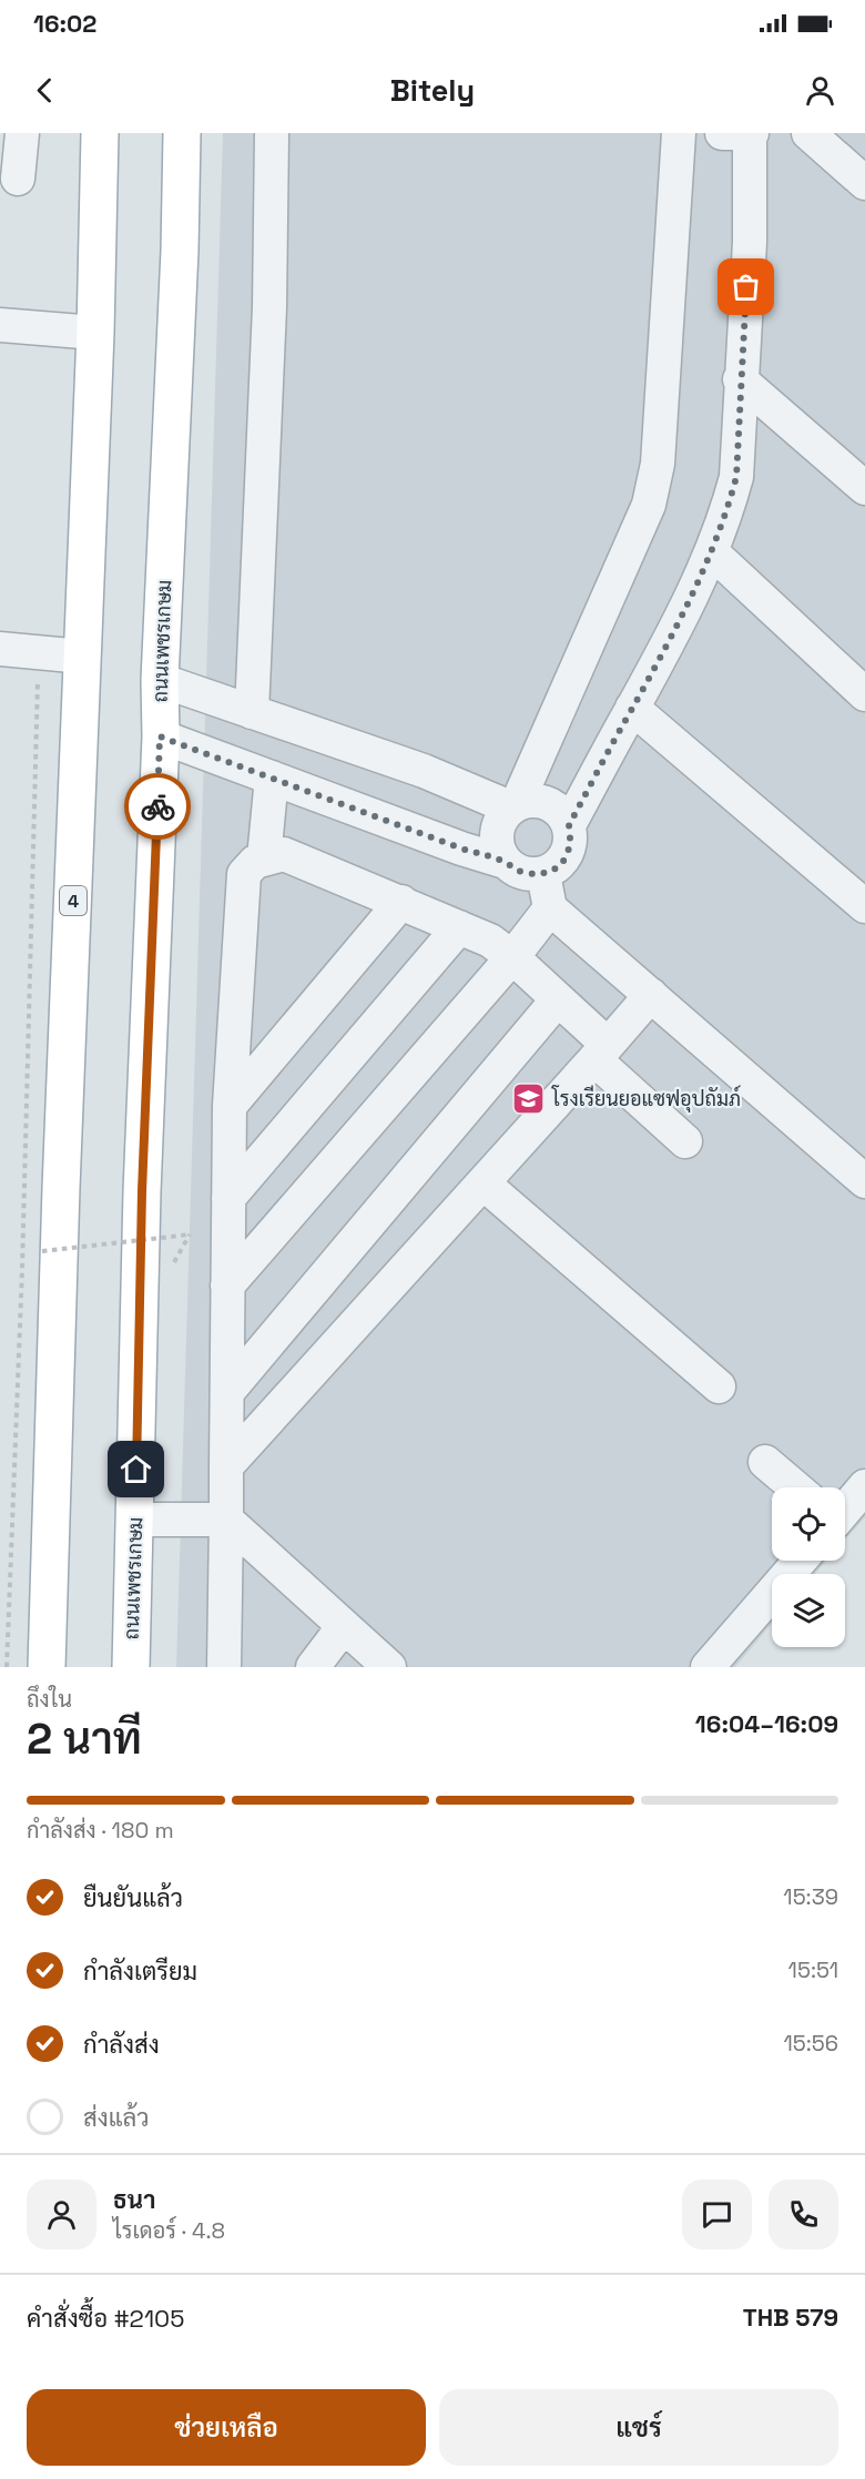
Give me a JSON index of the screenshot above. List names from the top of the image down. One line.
{"streets":{"main road":["ถนนเพชรเกษม","4"]},"places":{"school or university":["โรงเรียนยอแซฟอุปถัมภ์"]},"page":{"status":"16:02","header":"Bitely","heading":["2 นาที","ถึงใน","16:04–16:09"],"panel":["ธนา","ไรเดอร์ · 4.8","คำสั่งซื้อ #2105","THB 579"],"bar":"กำลังส่ง · 180 m","list":[["ยืนยันแล้ว","15:39"],["กำลังเตรียม","15:51"],["กำลังส่ง","15:56"],"ส่งแล้ว"],"buttons":["ช่วยเหลือ","แชร์"]}}
